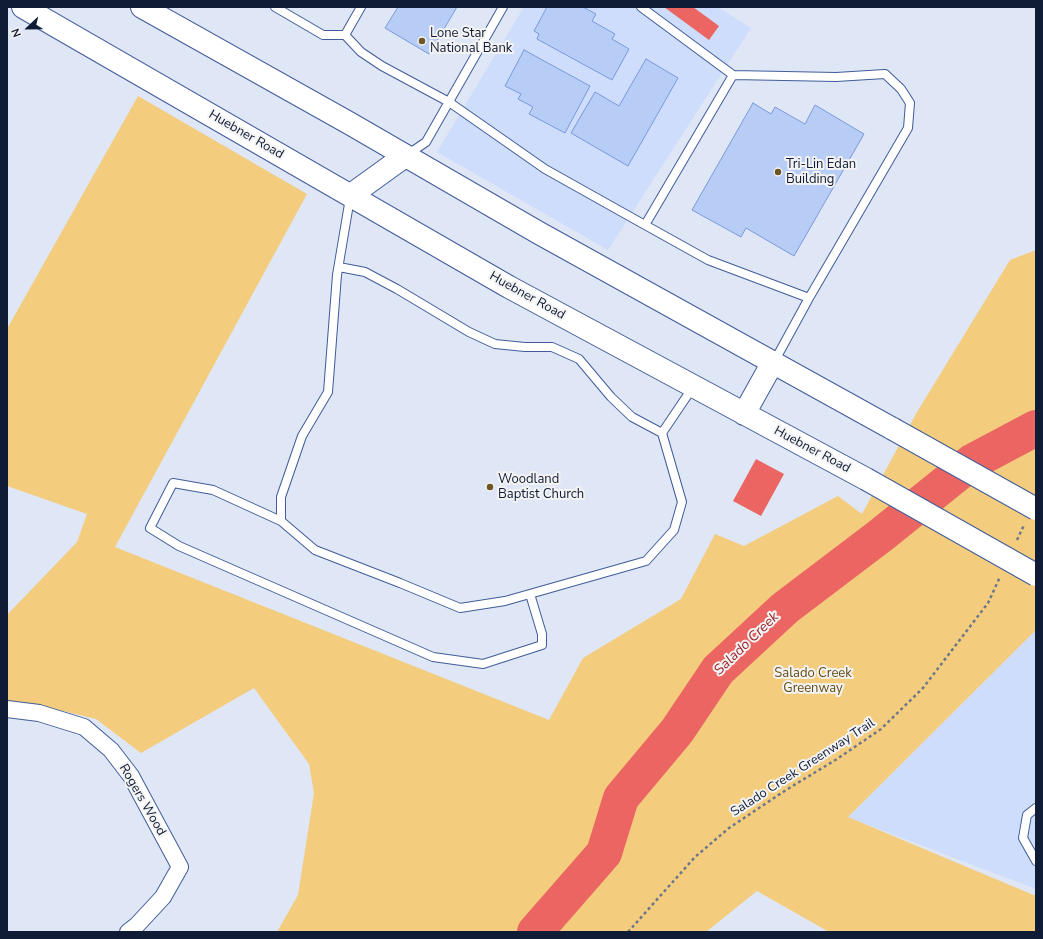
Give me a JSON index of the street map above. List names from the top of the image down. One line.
{"streets":{"main road":["Huebner Road"],"street":["Rogers Wood"],"path":["Salado Creek Greenway Trail"]},"water":["Salado Creek"],"parks":["Salado Creek Greenway"],"places":["Lone Star National Bank","Tri-Lin Edan Building","Woodland Baptist Church"],"north":"left"}
